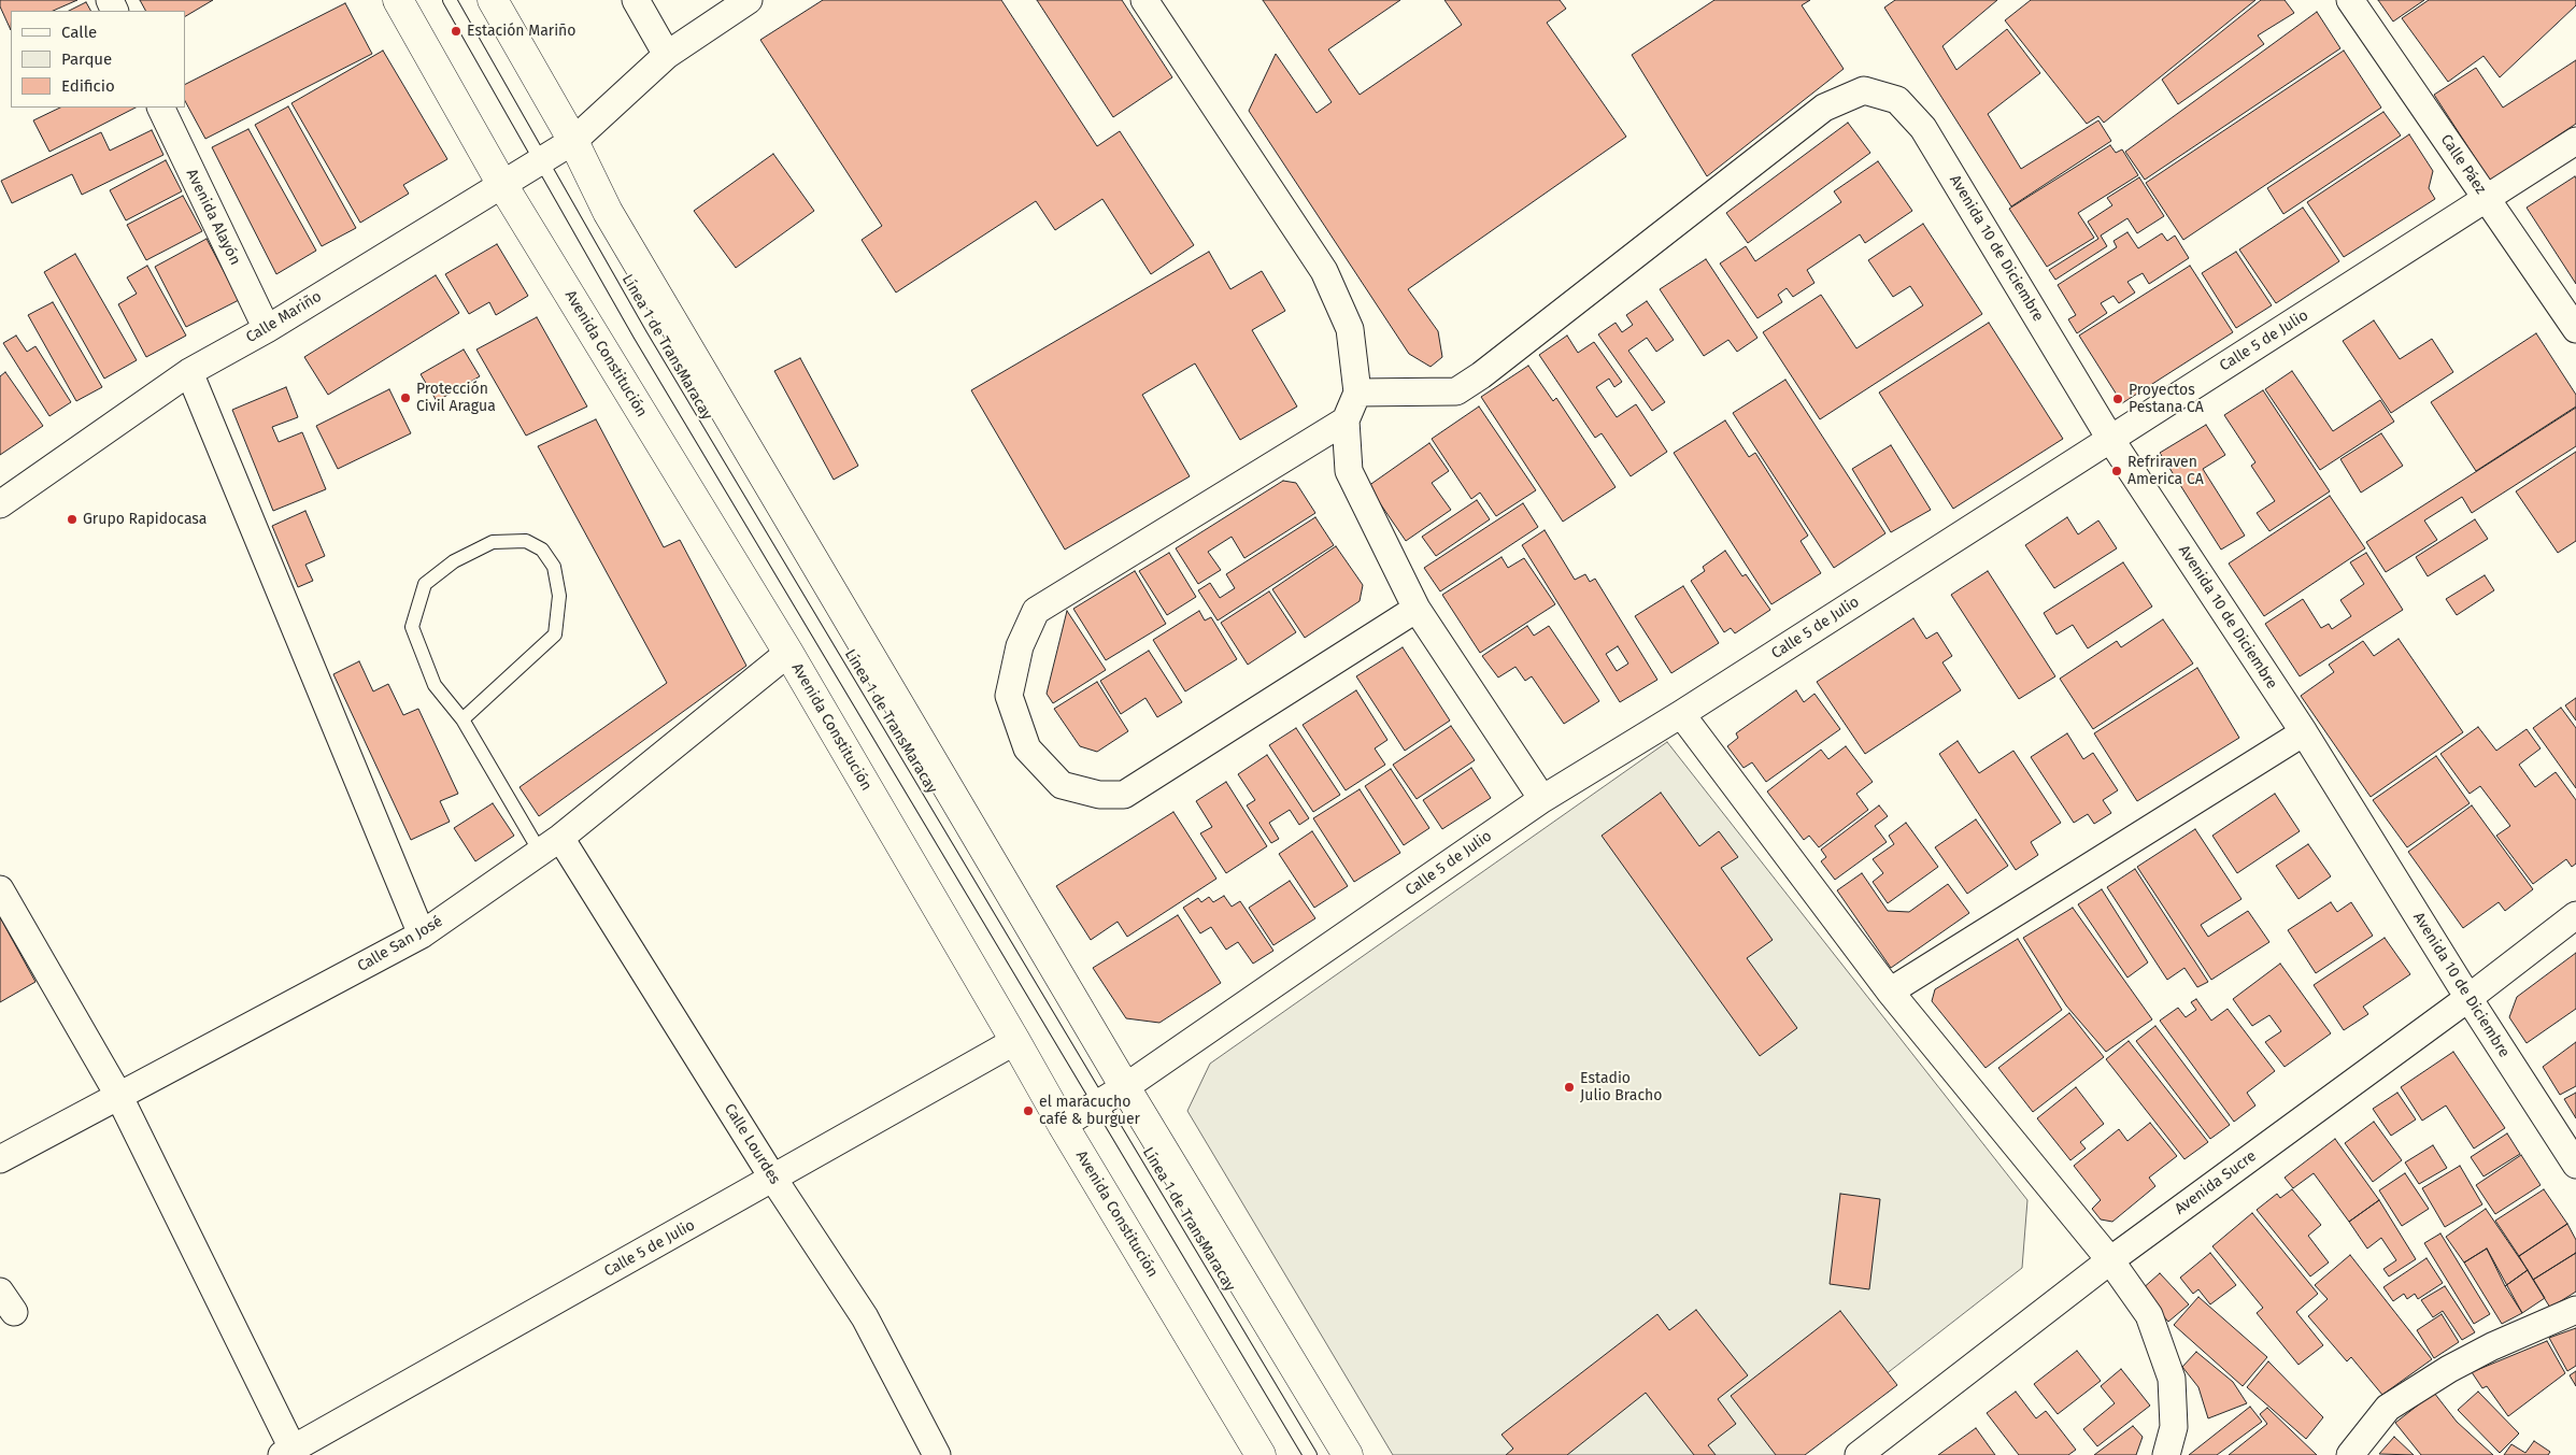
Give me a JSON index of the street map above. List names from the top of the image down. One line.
{"streets":{"street":["Calle Páez","Avenida Alayón","Avenida 10 de Diciembre","Calle Mariño","Calle 5 de Julio","Avenida Constitución","Calle San José","Calle Lourdes","Avenida Sucre"],"lane":["Línea 1 de TransMaracay"]},"crossings":[["Calle Páez","Calle 5 de Julio"],["Avenida Alayón","Calle Mariño"],["Avenida 10 de Diciembre","Calle 5 de Julio"],["Avenida 10 de Diciembre","Avenida Sucre"],["Calle Mariño","Línea 1 de TransMaracay"],["Calle Mariño","Avenida Constitución"],["Calle 5 de Julio","Línea 1 de TransMaracay"],["Calle 5 de Julio","Avenida Constitución"],["Calle 5 de Julio","Calle Lourdes"],["Avenida Constitución","Calle San José"],["Calle San José","Calle Lourdes"]],"places":["Estación Mariño","Protección Civil Aragua","Proyectos Pestana CA","Refriraven America CA","Grupo Rapidocasa","Estadio Julio Bracho","el maracucho café & burguer"],"legend":["Calle","Parque","Edificio"]}
